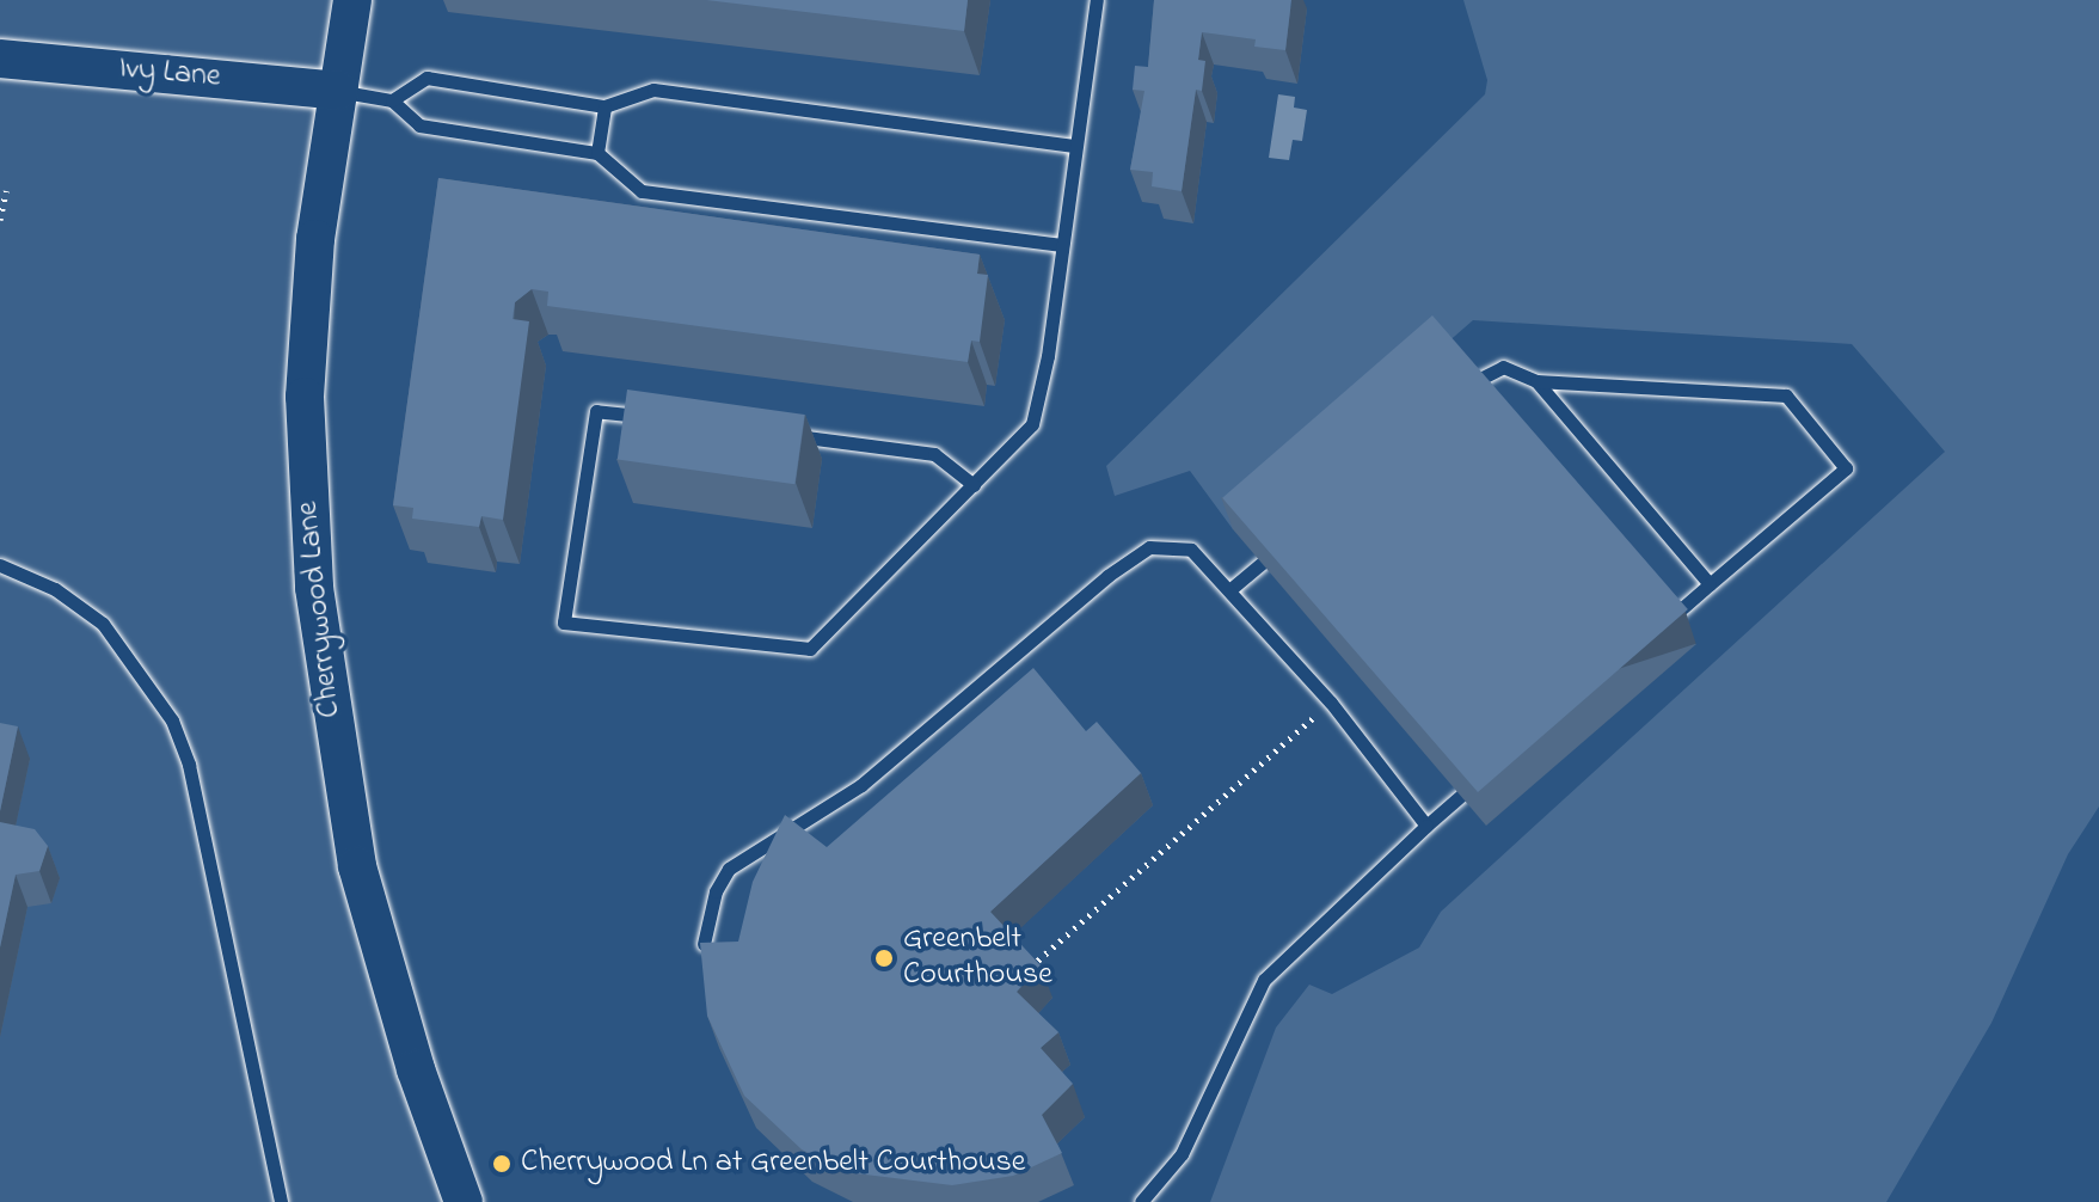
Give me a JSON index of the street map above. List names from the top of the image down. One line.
{"streets":{"street":["Ivy Lane","Cherrywood Lane"]},"crossings":[["Ivy Lane","Cherrywood Lane"]],"places":["Greenbelt Courthouse","Cherrywood Ln at Greenbelt Courthouse"]}
